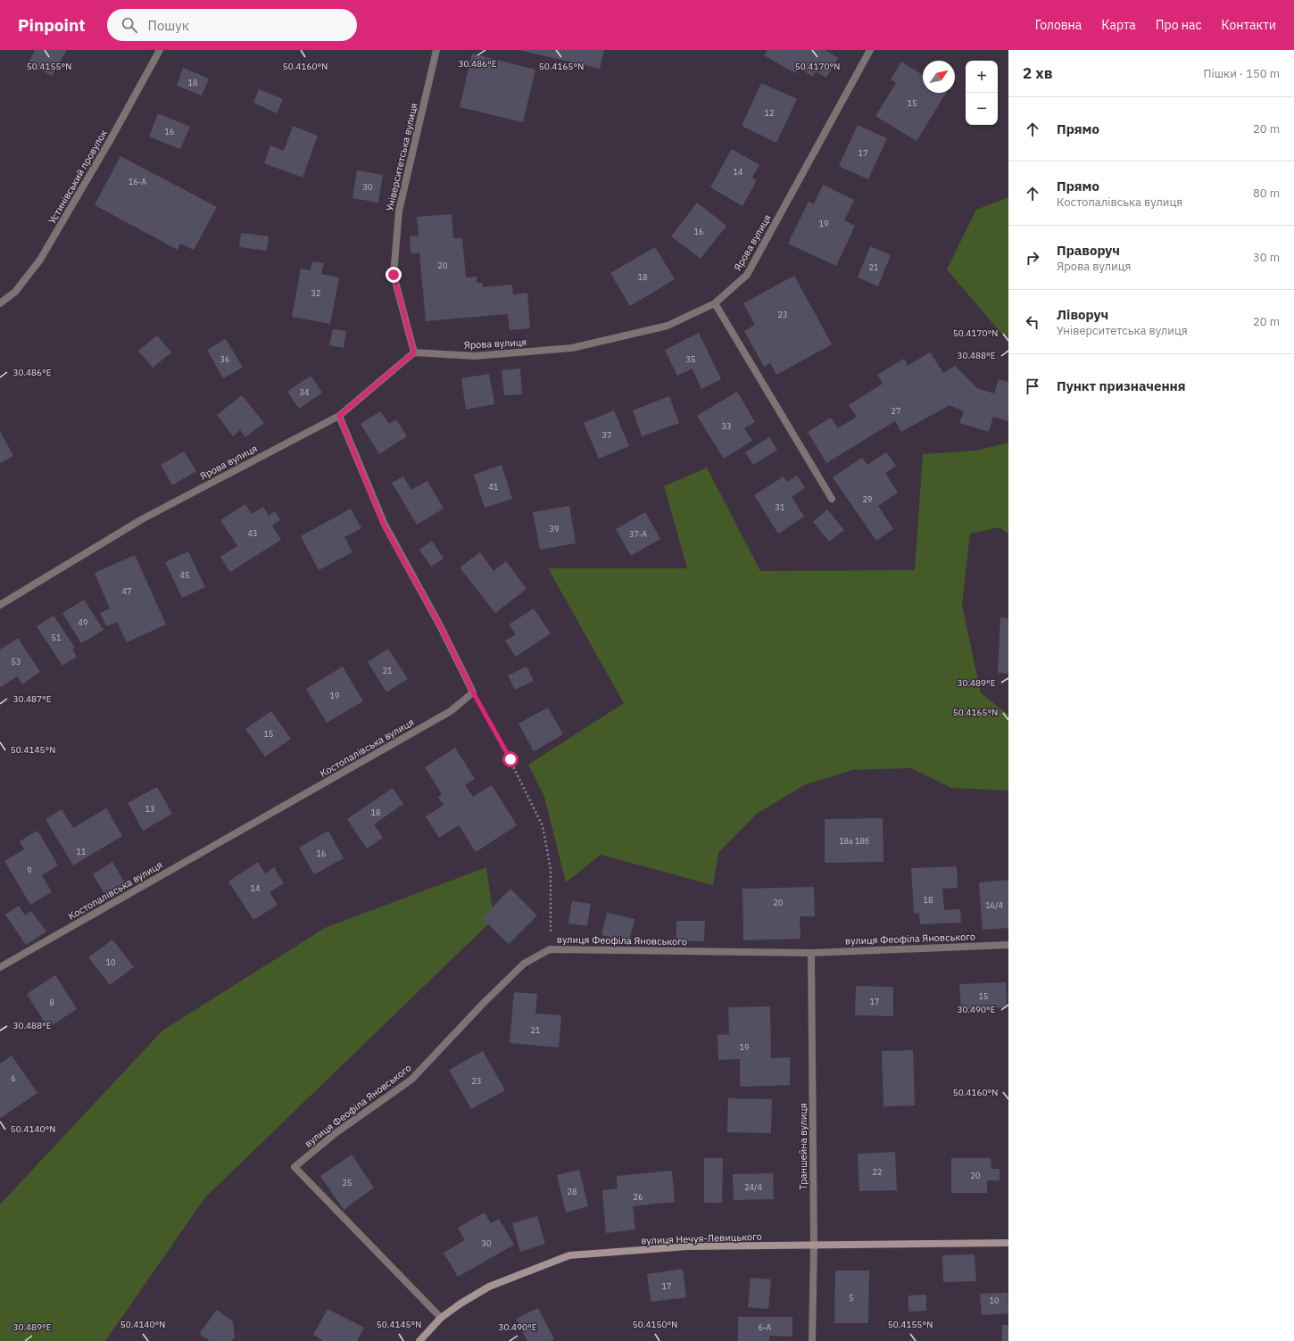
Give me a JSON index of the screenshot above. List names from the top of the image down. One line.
{"streets":{"street":["Університетська вулиця","Устинівський провулок","Ярова вулиця","Костопалівська вулиця","вулиця Феофіла Яновського","Траншейна вулиця","вулиця Нечуя-Левицького"]},"crossings":[["Університетська вулиця","Ярова вулиця"],["вулиця Феофіла Яновського","Траншейна вулиця"],["вулиця Феофіла Яновського","вулиця Нечуя-Левицького"],["Траншейна вулиця","вулиця Нечуя-Левицького"]],"house_numbers":["18","15","12","16","17","14","16-А","30","19","16","20","21","18","32","23","36","35","34","27","33","37","41","29","31","39","43","37-А","45","47","49","51","53","21","19","15","13","18","18а 18б","11","16","9","14","18","20","16/4","10","15","17","8","21","19","6","23","22","20","25","24/4","28","26","30","17","5","10","6-А"],"north":"top right","page":{"header":"Pinpoint","search":"Пошук","nav":["Головна","Карта","Про нас","Контакти"],"heading":["2 хв","Пішки · 150 m"],"map_buttons":["+","−"],"list":[["Прямо","20 m"],["Прямо","Костопалівська вулиця","80 m"],["Праворуч","Ярова вулиця","30 m"],["Ліворуч","Університетська вулиця","20 m"],"Пункт призначення"]},"coordinates":["30.486°E","50.4165°N","50.4170°N","50.4155°N","50.4160°N","30.488°E","30.489°E","30.487°E","50.4145°N","30.490°E","50.4140°N","50.4150°N"]}
